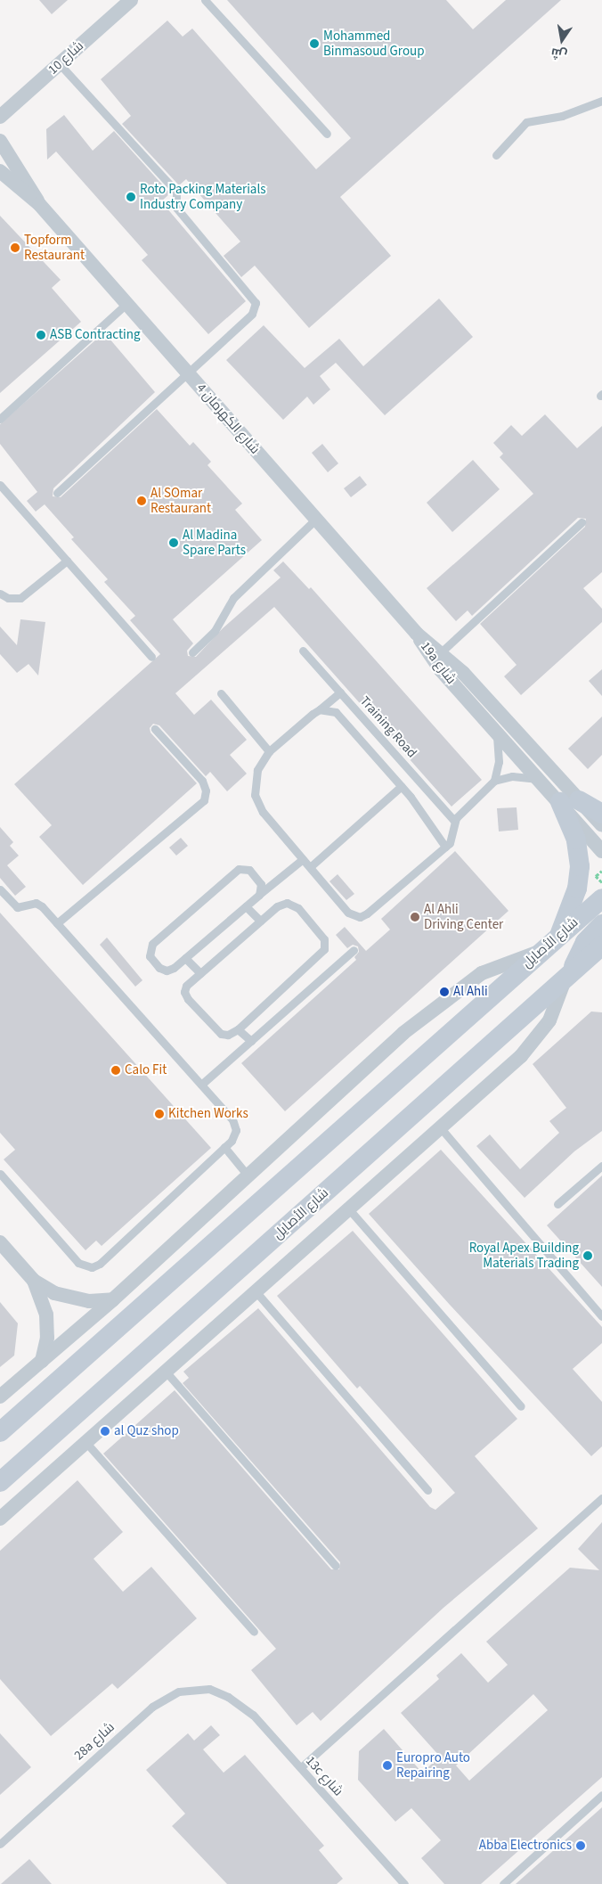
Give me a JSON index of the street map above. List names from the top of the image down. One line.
{"streets":{"main road":["شارع الأصايل"],"street":["شارع 10","شارع الكهرمان 4","19a شارع"],"lane":["Training Road","28a شارع","13c شارع"]},"crossings":[["شارع الكهرمان 4","19a شارع"],["28a شارع","13c شارع"]],"places":["Mohammed Binmasoud Group","Roto Packing Materials Industry Company","Topform Restaurant","ASB Contracting","Al SOmar Restaurant","Al Madina Spare Parts","Al Ahli Driving Center","Al Ahli","Calo Fit","Kitchen Works","Royal Apex Building Materials Trading","al Quz shop","Europro Auto Repairing","Abba Electronics"],"north":"bottom"}
